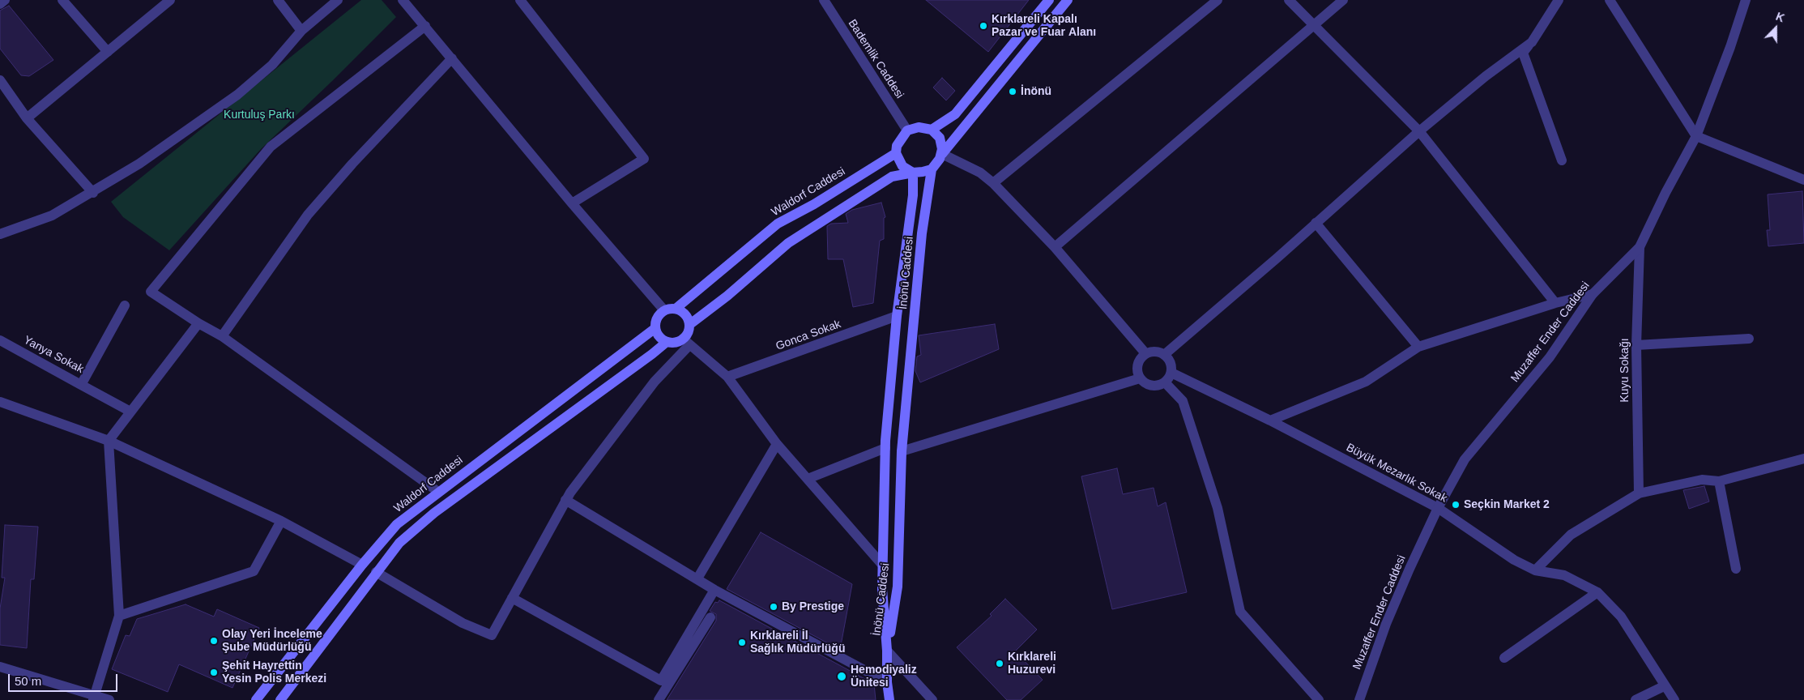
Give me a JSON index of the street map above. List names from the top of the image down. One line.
{"streets":{"main road":["Waldorf Caddesi","İnönü Caddesi"],"street":["Bademlik Caddesi","Muzaffer Ender Caddesi","Gonca Sokak","Yanya Sokak","Kuyu Sokağı","Büyük Mezarlık Sokak"]},"crossings":[["Bademlik Caddesi","Waldorf Caddesi"],["Bademlik Caddesi","İnönü Caddesi"],["Waldorf Caddesi","İnönü Caddesi"],["İnönü Caddesi","Gonca Sokak"],["Muzaffer Ender Caddesi","Kuyu Sokağı"],["Muzaffer Ender Caddesi","Büyük Mezarlık Sokak"]],"parks":["Kurtuluş Parkı"],"places":["Kırklareli Kapalı Pazar ve Fuar Alanı","İnönü","Seçkin Market 2","By Prestige","Olay Yeri İnceleme Şube Müdürlüğü","Kırklareli İl Sağlık Müdürlüğü","Kırklareli Huzurevi","Şehit Hayrettin Yesin Polis Merkezi","Hemodiyaliz Ünitesi"],"scale_bar":"50 m","north":"top"}
